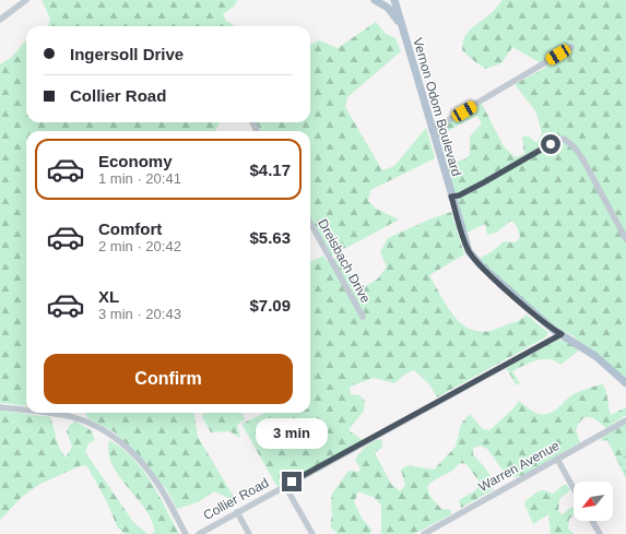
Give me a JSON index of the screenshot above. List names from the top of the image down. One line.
{"streets":{"main road":["Vernon Odom Boulevard"],"street":["Dreisbach Drive","Warren Avenue","Collier Road"]},"crossings":[["Vernon Odom Boulevard","Collier Road"]],"north":"bottom left","page":{"banner":["Ingersoll Drive","Collier Road"],"list":[{"name":"Economy","note":"1 min · 20:41","value":"$4.17"},{"name":"Comfort","note":"2 min · 20:42","value":"$5.63"},{"name":"XL","note":"3 min · 20:43","value":"$7.09"}],"buttons":"Confirm","bubble":"3 min"}}
